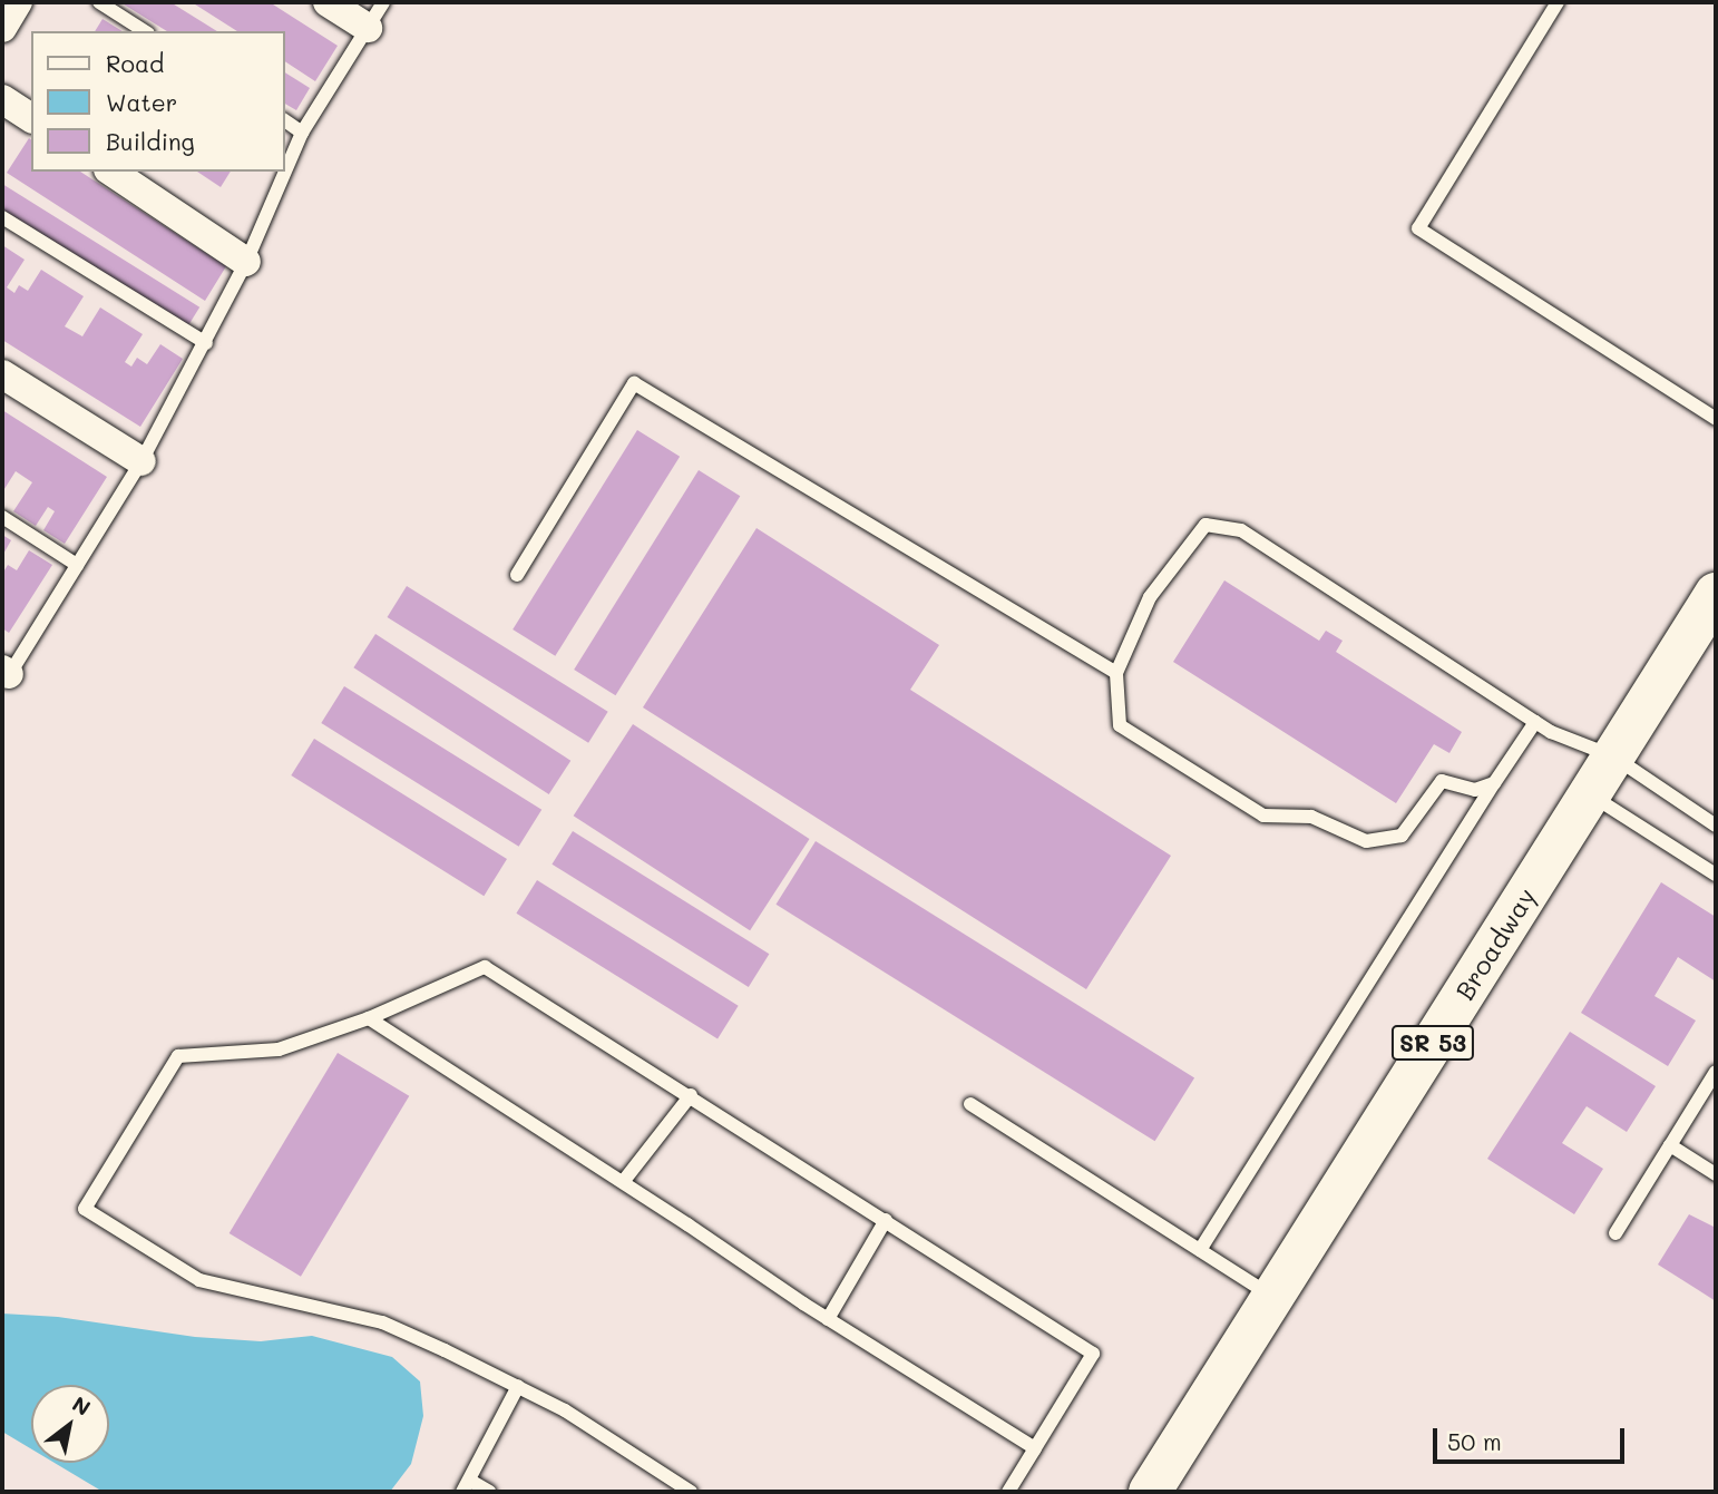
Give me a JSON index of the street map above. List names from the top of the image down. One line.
{"streets":{"main road":["Broadway","SR 53"]},"legend":["Road","Water","Building"],"scale_bar":"50 m","north":"top right"}
